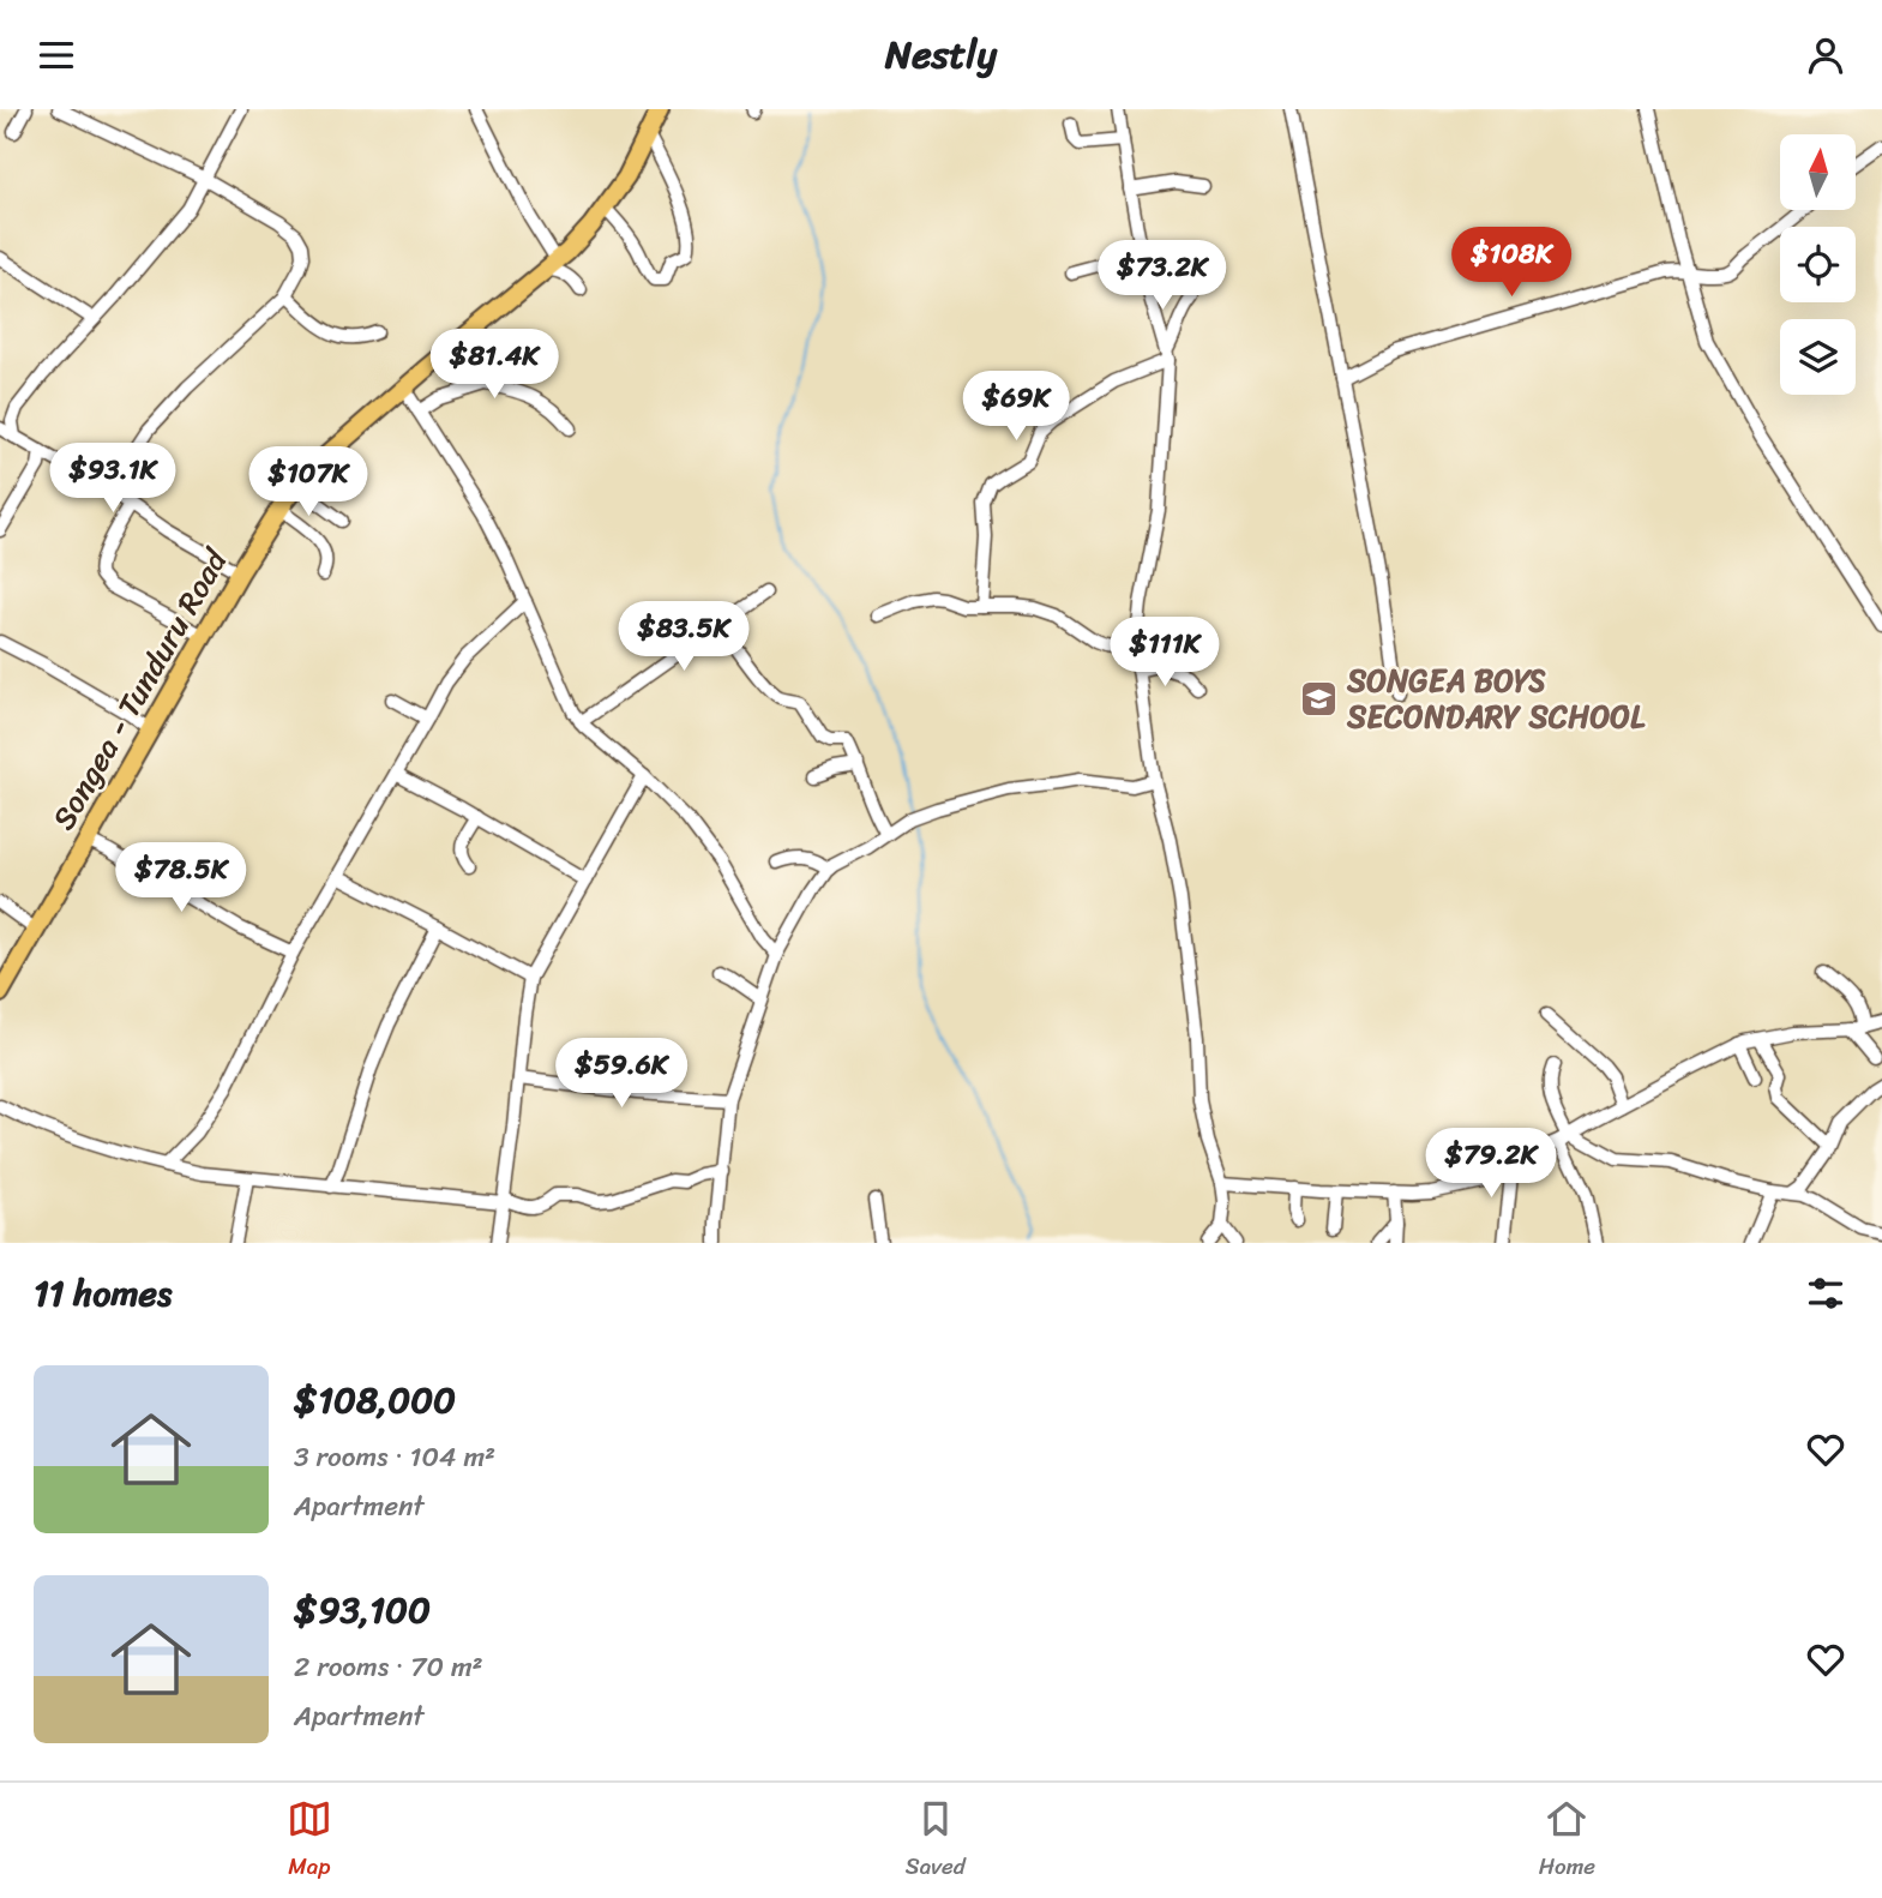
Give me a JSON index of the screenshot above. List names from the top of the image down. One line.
{"streets":{"highway":["Songea - Tunduru Road"]},"places":{"school or university":["SONGEA BOYS SECONDARY SCHOOL"]},"north":"top","page":{"header":"Nestly","price":["$108K","$73.2K","$81.4K","$69K","$93.1K","$107K","$83.5K","$111K","$78.5K","$59.6K","$79.2K"],"heading":"11 homes","list":[{"name":"$108,000","note":"3 rooms · 104 m² · Apartment"},{"name":"$93,100","note":"2 rooms · 70 m² · Apartment"}],"tabs":["Map","Saved","Home"]}}
